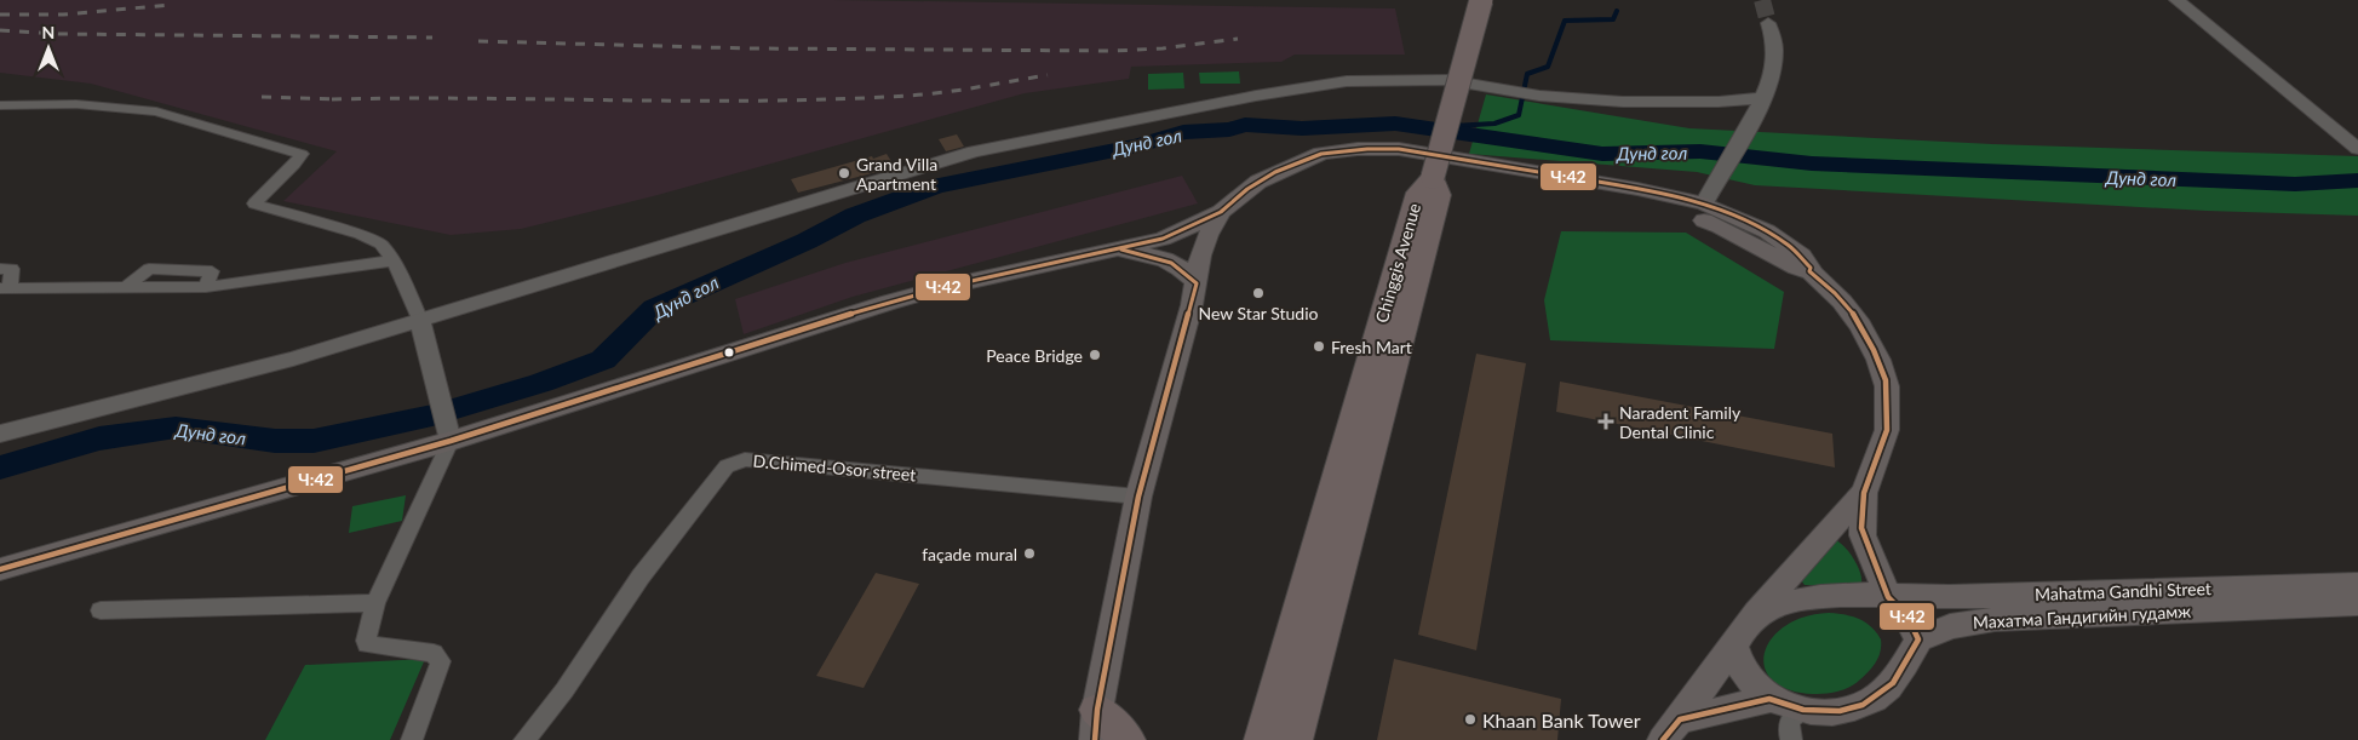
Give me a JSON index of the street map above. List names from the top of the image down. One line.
{"streets":{"highway":["Chinggis Avenue"],"main road":["Mahatma Gandhi Street","Махатма Гандигийн гудамж"],"street":["D.Chimed-Osor street"]},"crossings":[["Mahatma Gandhi Street","Махатма Гандигийн гудамж"]],"water":["Дунд гол"],"places":{"other":["Grand Villa Apartment","New Star Studio","Fresh Mart","Peace Bridge","façade mural","Khaan Bank Tower"],"health":["Naradent Family Dental Clinic"]},"lines":["transit line Ч:42"],"north":"top"}
